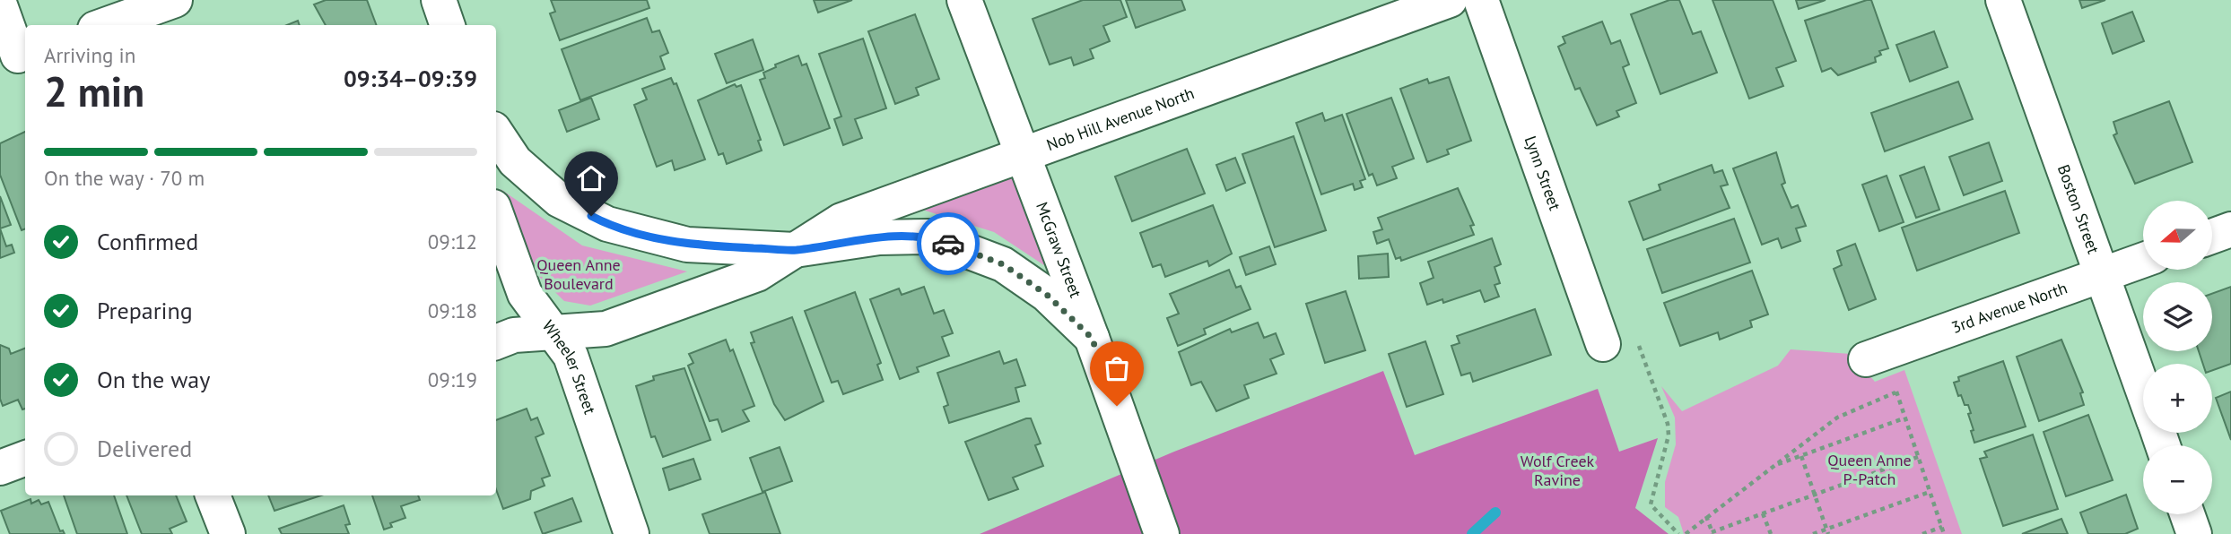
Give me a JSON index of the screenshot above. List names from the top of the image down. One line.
{"streets":{"street":["Nob Hill Avenue North","Lynn Street","Boston Street","McGraw Street","3rd Avenue North","Wheeler Street"]},"crossings":[["Nob Hill Avenue North","McGraw Street"],["Nob Hill Avenue North","Wheeler Street"],["Boston Street","3rd Avenue North"]],"parks":["Queen Anne Boulevard","Queen Anne P-Patch","Wolf Creek Ravine"],"north":"left","page":{"heading":["2 min","Arriving in","09:34–09:39"],"bar":"On the way · 70 m","map_buttons":["+","−"],"list":[["Confirmed","09:12"],["Preparing","09:18"],["On the way","09:19"],"Delivered"]}}
